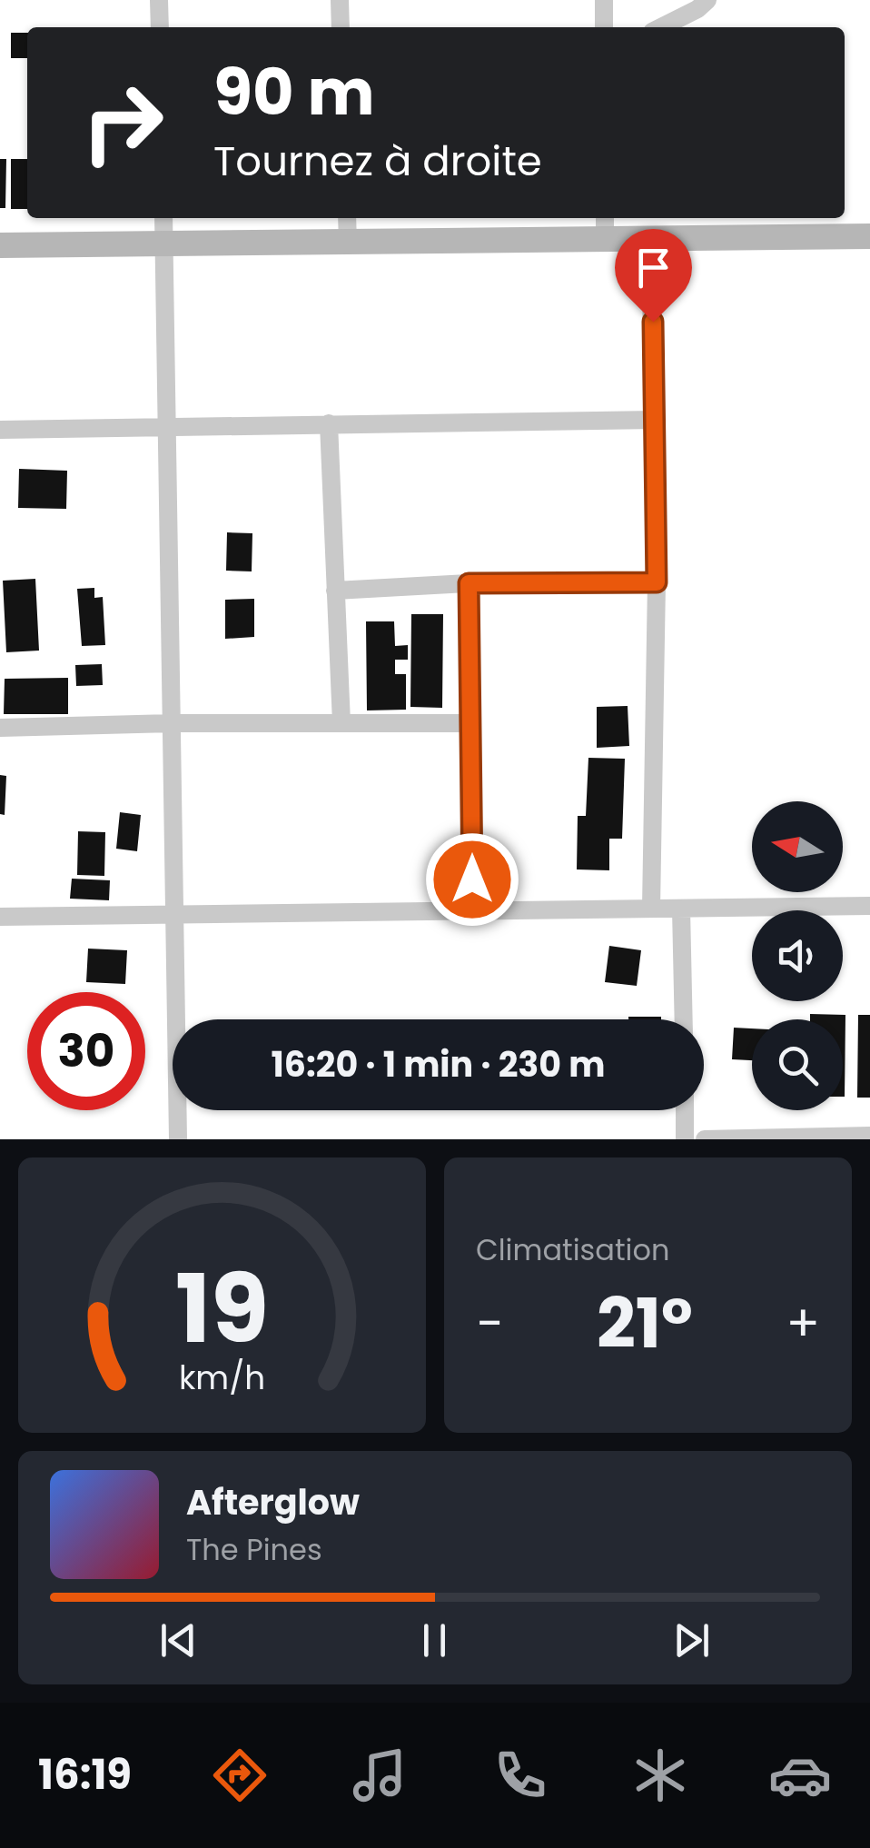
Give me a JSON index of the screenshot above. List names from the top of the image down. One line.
{"north":"left","page":{"turn":["90 m","Tournez à droite"],"limit":"30","trip":"16:20 · 1 min · 230 m","tile":"Climatisation","heat":["−","21°","+"],"song":["Afterglow","The Pines"],"tabs":"16:19","gauge":["19","km/h"]}}
